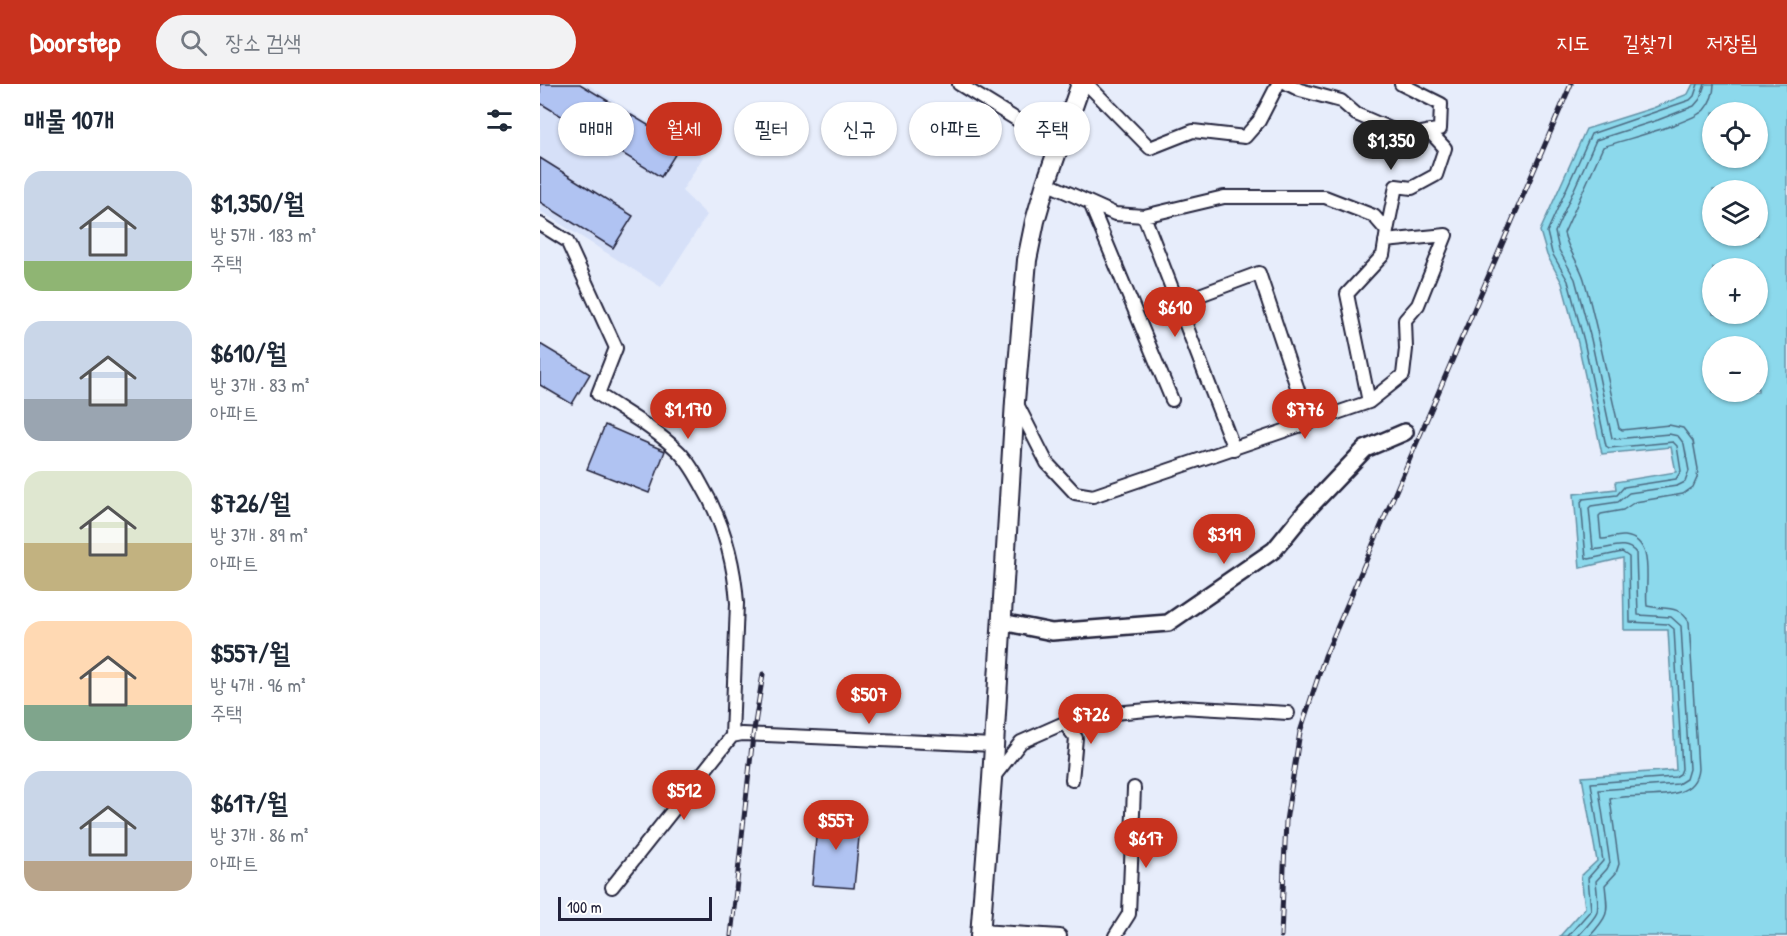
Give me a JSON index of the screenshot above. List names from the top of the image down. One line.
{"scale_bar":"100 m","page":{"header":"Doorstep","search":"장소 검색","nav":["지도","길찾기","저장됨"],"heading":"매물 10개","map_buttons":["+","−"],"chip":["매매","월세","필터","신규","아파트","주택"],"price":["$1,350","$610","$1,170","$776","$319","$507","$726","$512","$557","$617"],"list":[{"name":"$1,350/월","note":"방 5개 · 183 m² · 주택"},{"name":"$610/월","note":"방 3개 · 83 m² · 아파트"},{"name":"$726/월","note":"방 3개 · 89 m² · 아파트"},{"name":"$557/월","note":"방 4개 · 96 m² · 주택"},{"name":"$617/월","note":"방 3개 · 86 m² · 아파트"}],"scale":"100 m"}}
